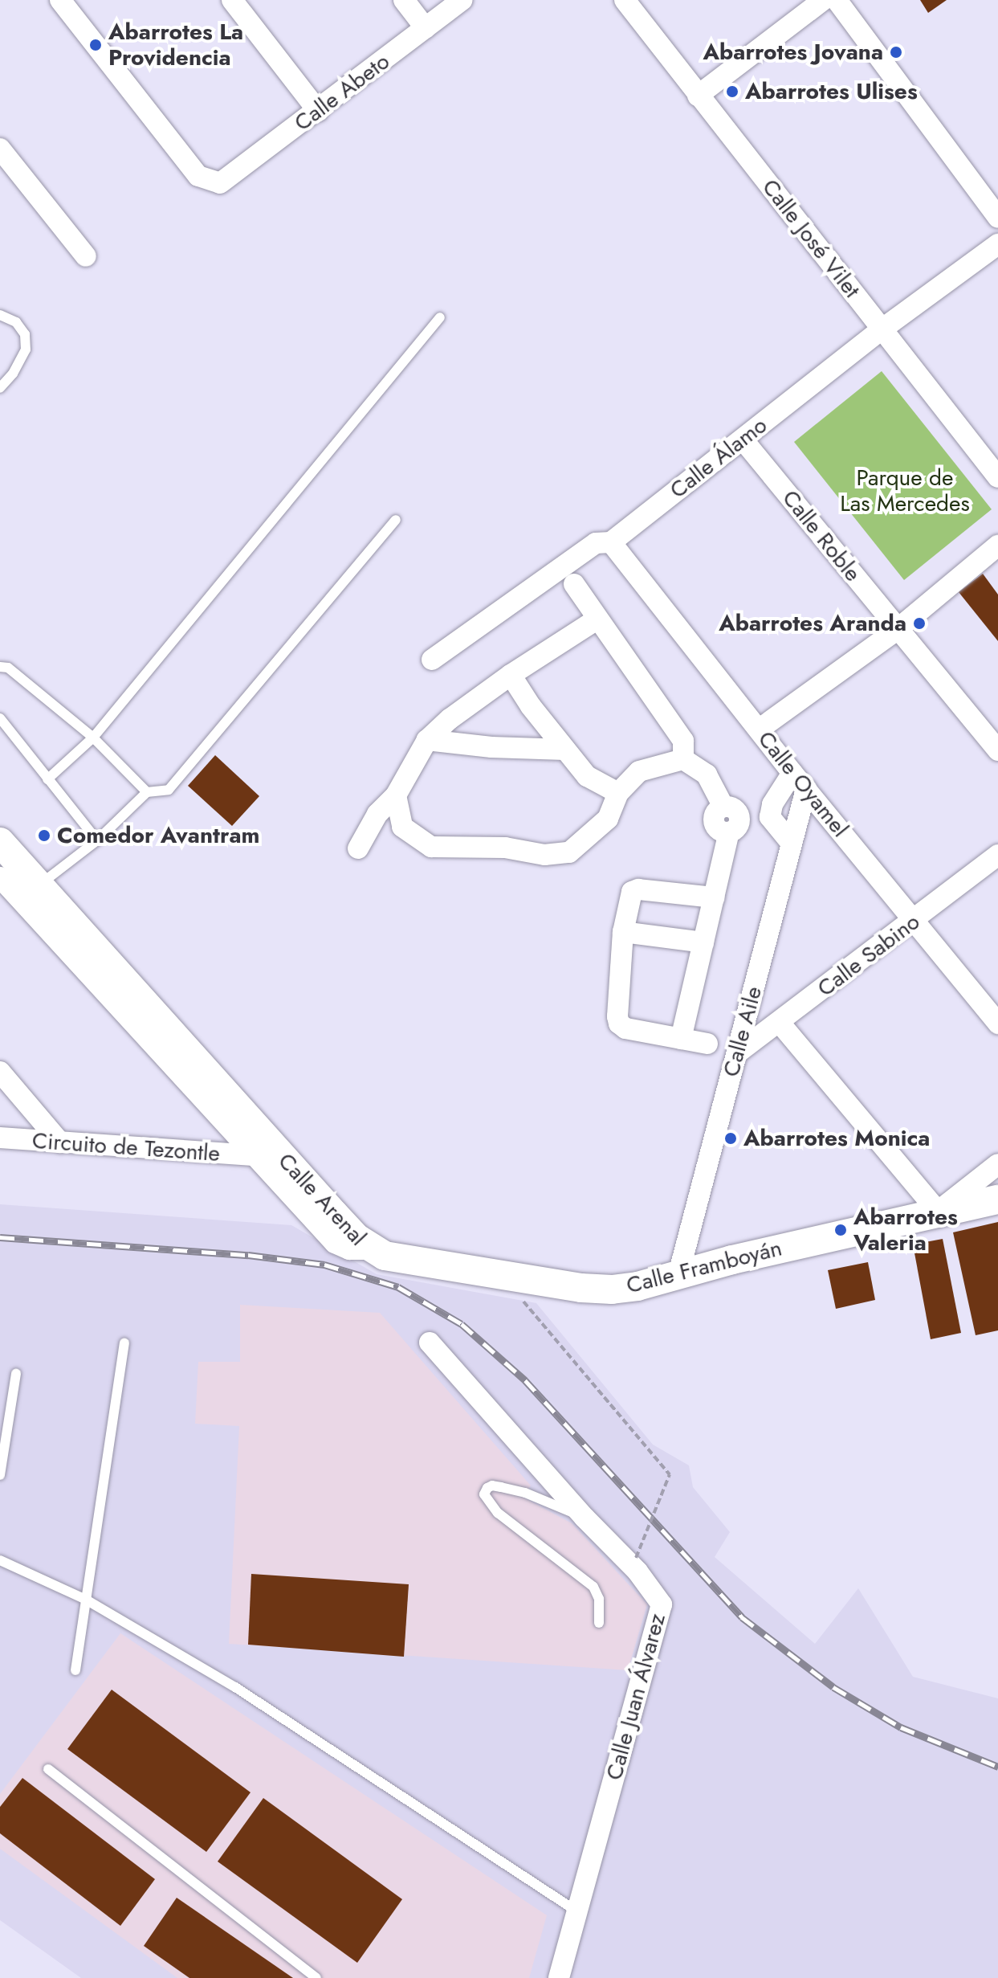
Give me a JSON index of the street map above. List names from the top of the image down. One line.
{"streets":{"street":["Calle Abeto","Calle José Vilet","Calle Álamo","Calle Roble","Calle Oyamel","Calle Sabino","Calle Aile","Circuito de Tezontle","Calle Arenal","Calle Framboyán","Calle Juan Álvarez"]},"crossings":[["Calle José Vilet","Calle Álamo"],["Calle Álamo","Calle Roble"],["Calle Álamo","Calle Oyamel"],["Calle Oyamel","Calle Sabino"],["Calle Oyamel","Calle Aile"],["Calle Sabino","Calle Aile"],["Calle Aile","Calle Framboyán"],["Circuito de Tezontle","Calle Arenal"],["Calle Arenal","Calle Framboyán"]],"parks":["Parque de Las Mercedes"],"places":["Abarrotes La Providencia","Abarrotes Jovana","Abarrotes Ulises","Abarrotes Aranda","Comedor Avantram","Abarrotes Monica","Abarrotes Valeria"]}
